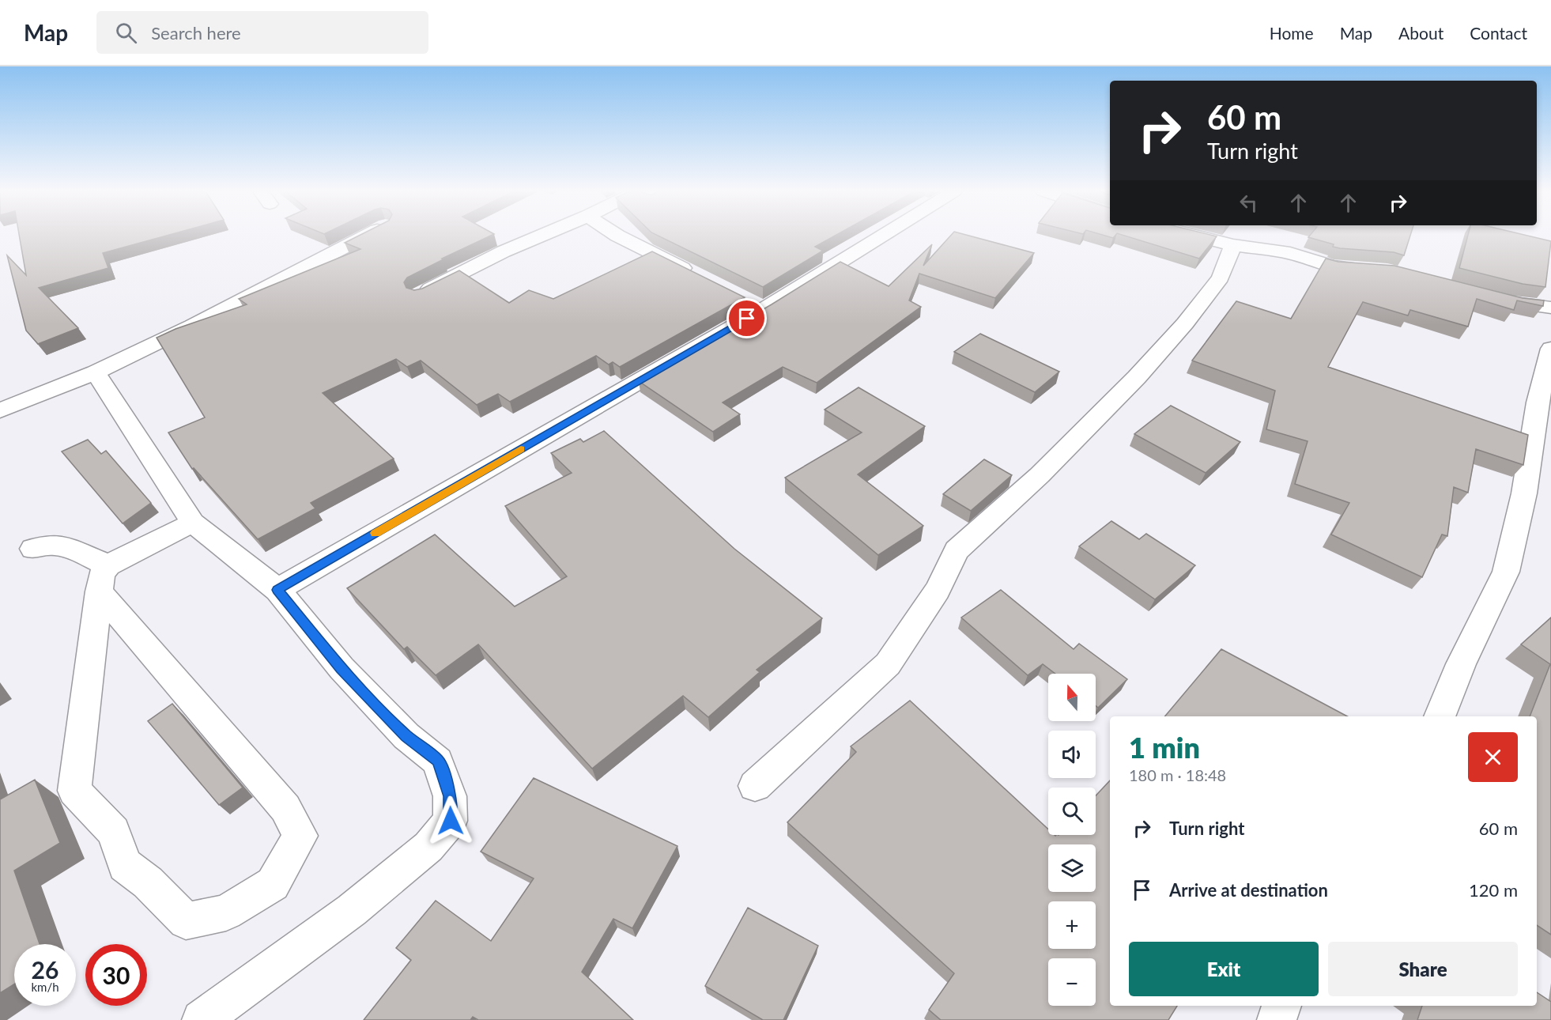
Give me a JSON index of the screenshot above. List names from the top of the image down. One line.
{"north":"top","page":{"header":"Map","search":"Search here","nav":["Home","Map","About","Contact"],"turn":["60 m","Turn right"],"map_buttons":["+","−"],"heading":["1 min","180 m · 18:48"],"list":[{"name":"Turn right","value":"60 m"},{"name":"Arrive at destination","value":"120 m"}],"buttons":["Exit","Share"],"speed":"26 km/h","limit":"30"}}
